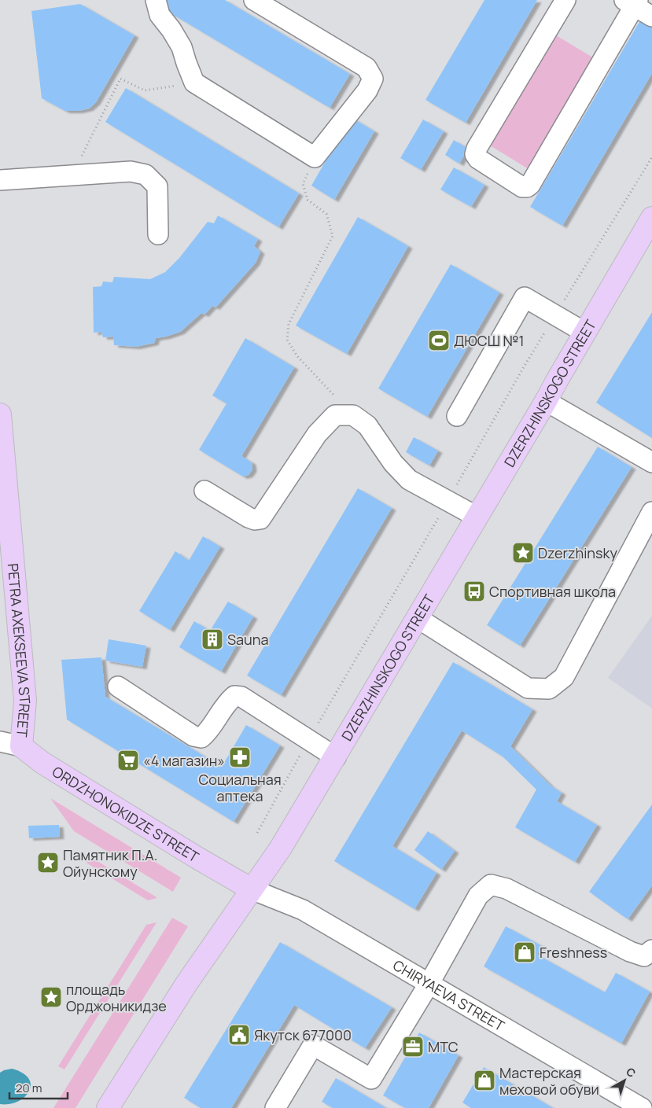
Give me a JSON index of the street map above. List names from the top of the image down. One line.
{"streets":{"main road":["DZERZHINSKOGO STREET","PETRA AXEKSEEVA STREET","ORDZHONOKIDZE STREET"],"street":["CHIRYAEVA STREET"]},"crossings":[["DZERZHINSKOGO STREET","ORDZHONOKIDZE STREET"],["DZERZHINSKOGO STREET","CHIRYAEVA STREET"],["PETRA AXEKSEEVA STREET","ORDZHONOKIDZE STREET"],["ORDZHONOKIDZE STREET","CHIRYAEVA STREET"]],"places":{"sports":["ДЮСШ №1"],"place":["Dzerzhinsky","Памятник П.А. Ойунскому","площадь Орджоникидзе"],"bus stop":["Спортивная школа"],"building":["Sauna"],"pharmacy":["Социальная аптека"],"supermarket":["«4 магазин»"],"shop":["Freshness","Мастерская меховой обуви"],"public building":["Якутск 677000"],"office":["МТС"]},"scale_bar":"20 m","north":"top right"}
